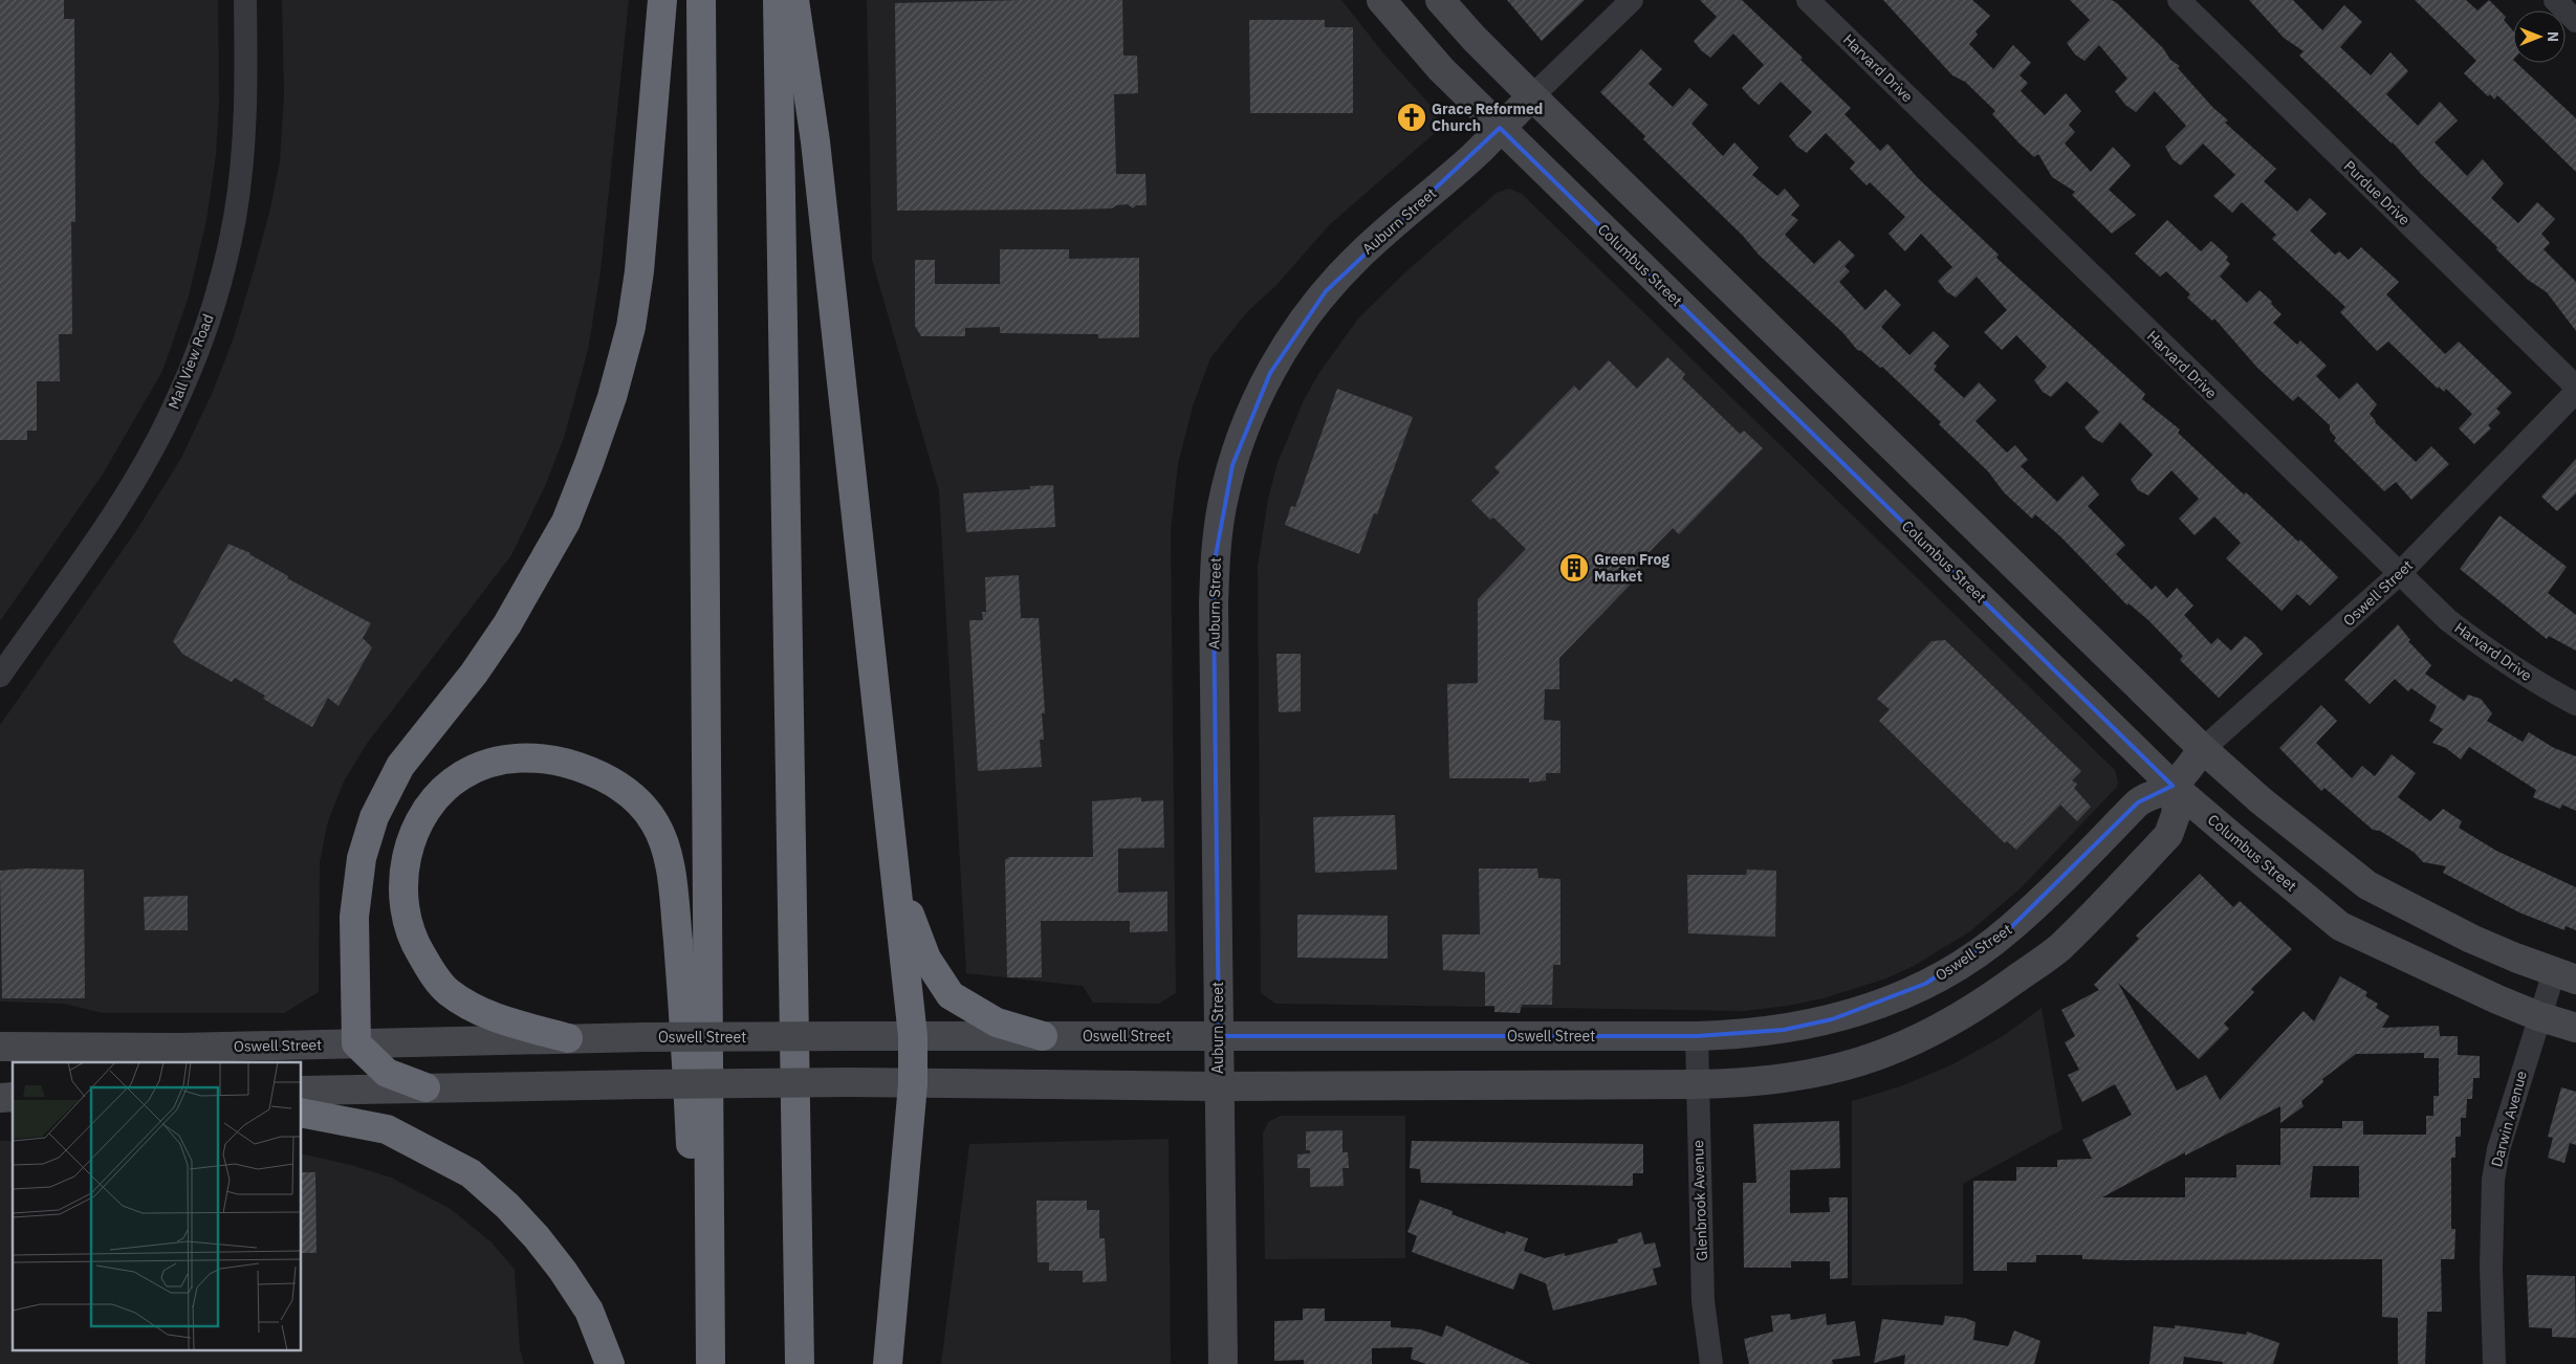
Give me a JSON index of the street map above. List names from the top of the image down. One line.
{"streets":{"main road":["Auburn Street","Columbus Street","Oswell Street"],"street":["Harvard Drive","Purdue Drive","Mall View Road","Darwin Avenue","Glenbrook Avenue"]},"crossings":[["Harvard Drive","Oswell Street"],["Auburn Street","Columbus Street"],["Auburn Street","Oswell Street"],["Columbus Street","Oswell Street"],["Columbus Street","Darwin Avenue"],["Oswell Street","Glenbrook Avenue"]],"places":{"church":["Grace Reformed Church"],"building":["Green Frog Market"]},"north":"right"}
